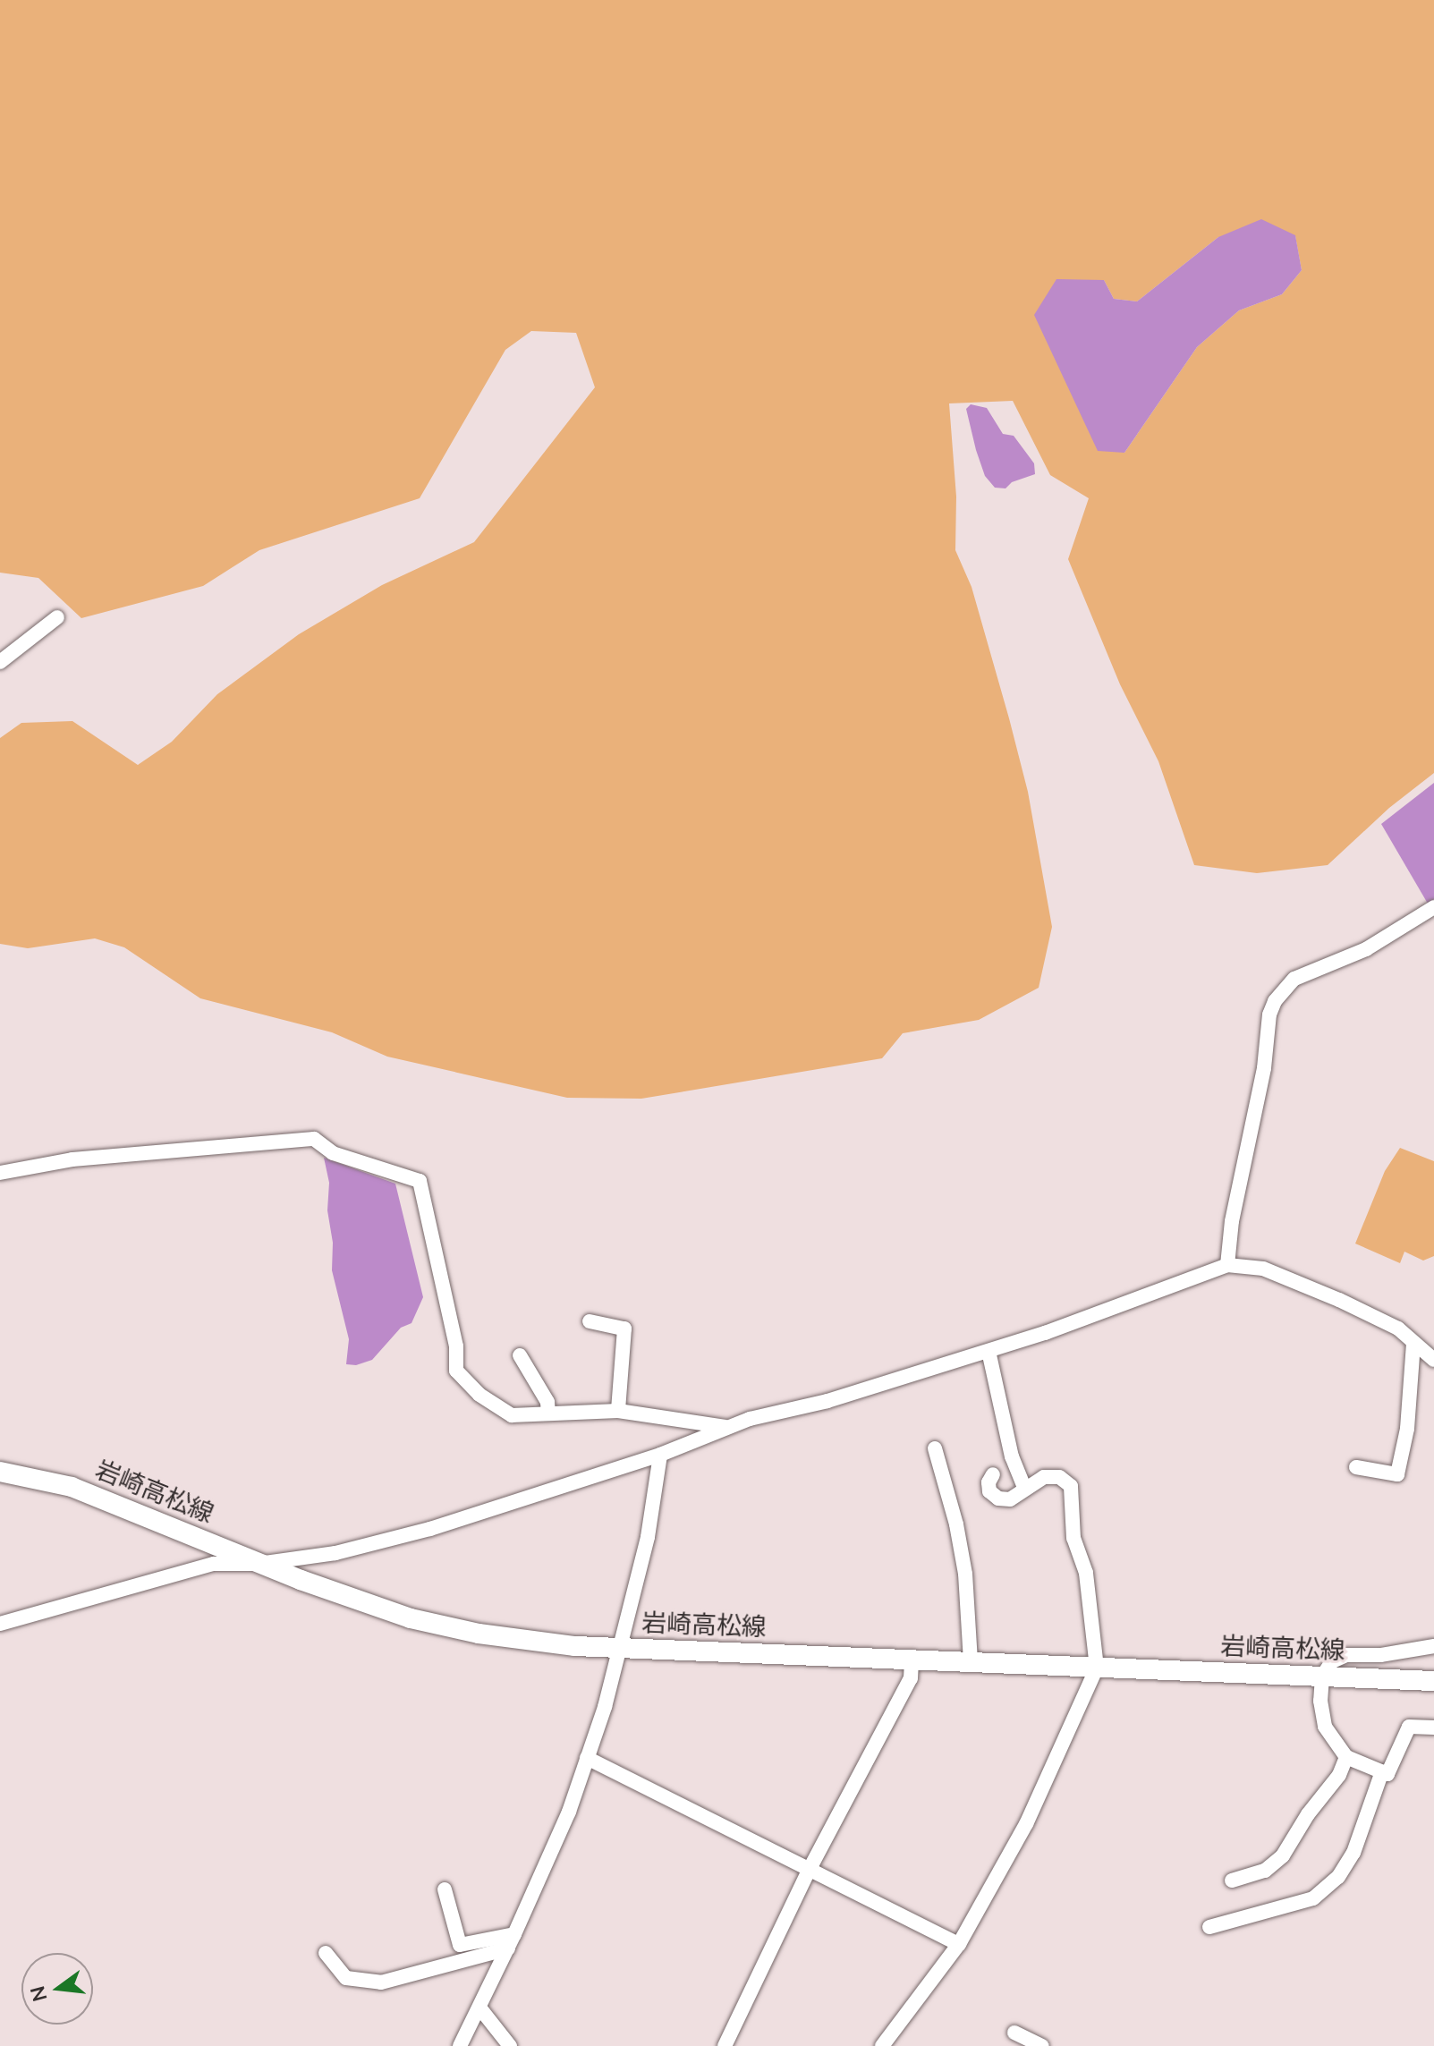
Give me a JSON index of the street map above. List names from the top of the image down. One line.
{"streets":{"main road":["岩崎高松線"]},"north":"left"}
